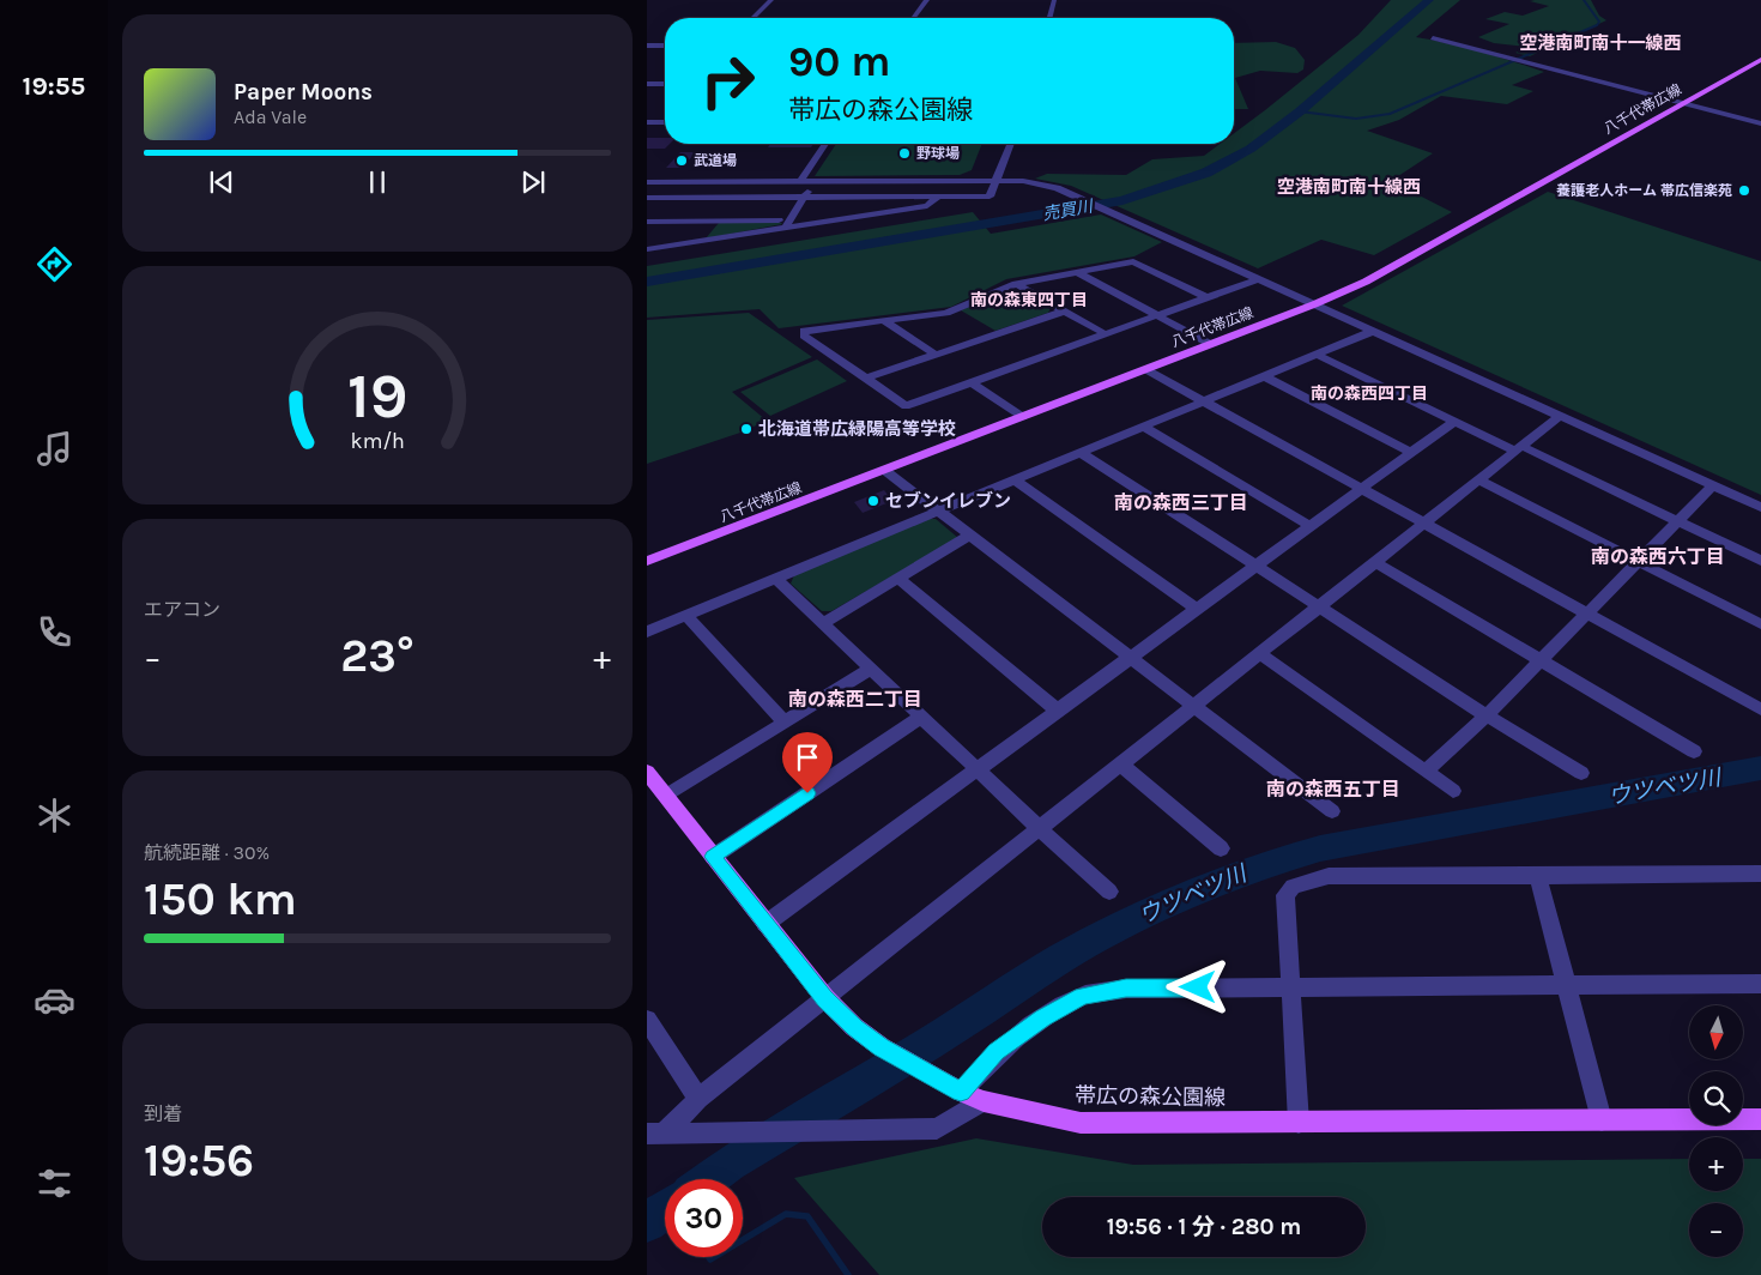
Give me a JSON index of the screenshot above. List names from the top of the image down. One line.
{"streets":{"main road":["八千代帯広線","帯広の森公園線"]},"districts":["空港南町南十一線西","空港南町南十線西","南の森東四丁目","南の森西四丁目","南の森西三丁目","南の森西六丁目","南の森西二丁目","南の森西五丁目"],"water":["売買川","ウツベツ川"],"places":["野球場","武道場","養護老人ホーム 帯広信楽苑","北海道帯広緑陽高等学校","セブンイレブン"],"north":"bottom","page":{"tabs":"19:55","turn":["90 m","帯広の森公園線"],"song":["Paper Moons","Ada Vale"],"tile":["エアコン",["航続距離 · 30%","150 km"],["到着","19:56"]],"heat":["−","23°","+"],"map_buttons":["+","−"],"limit":"30","trip":"19:56 · 1 分 · 280 m","gauge":["19","km/h"]}}
